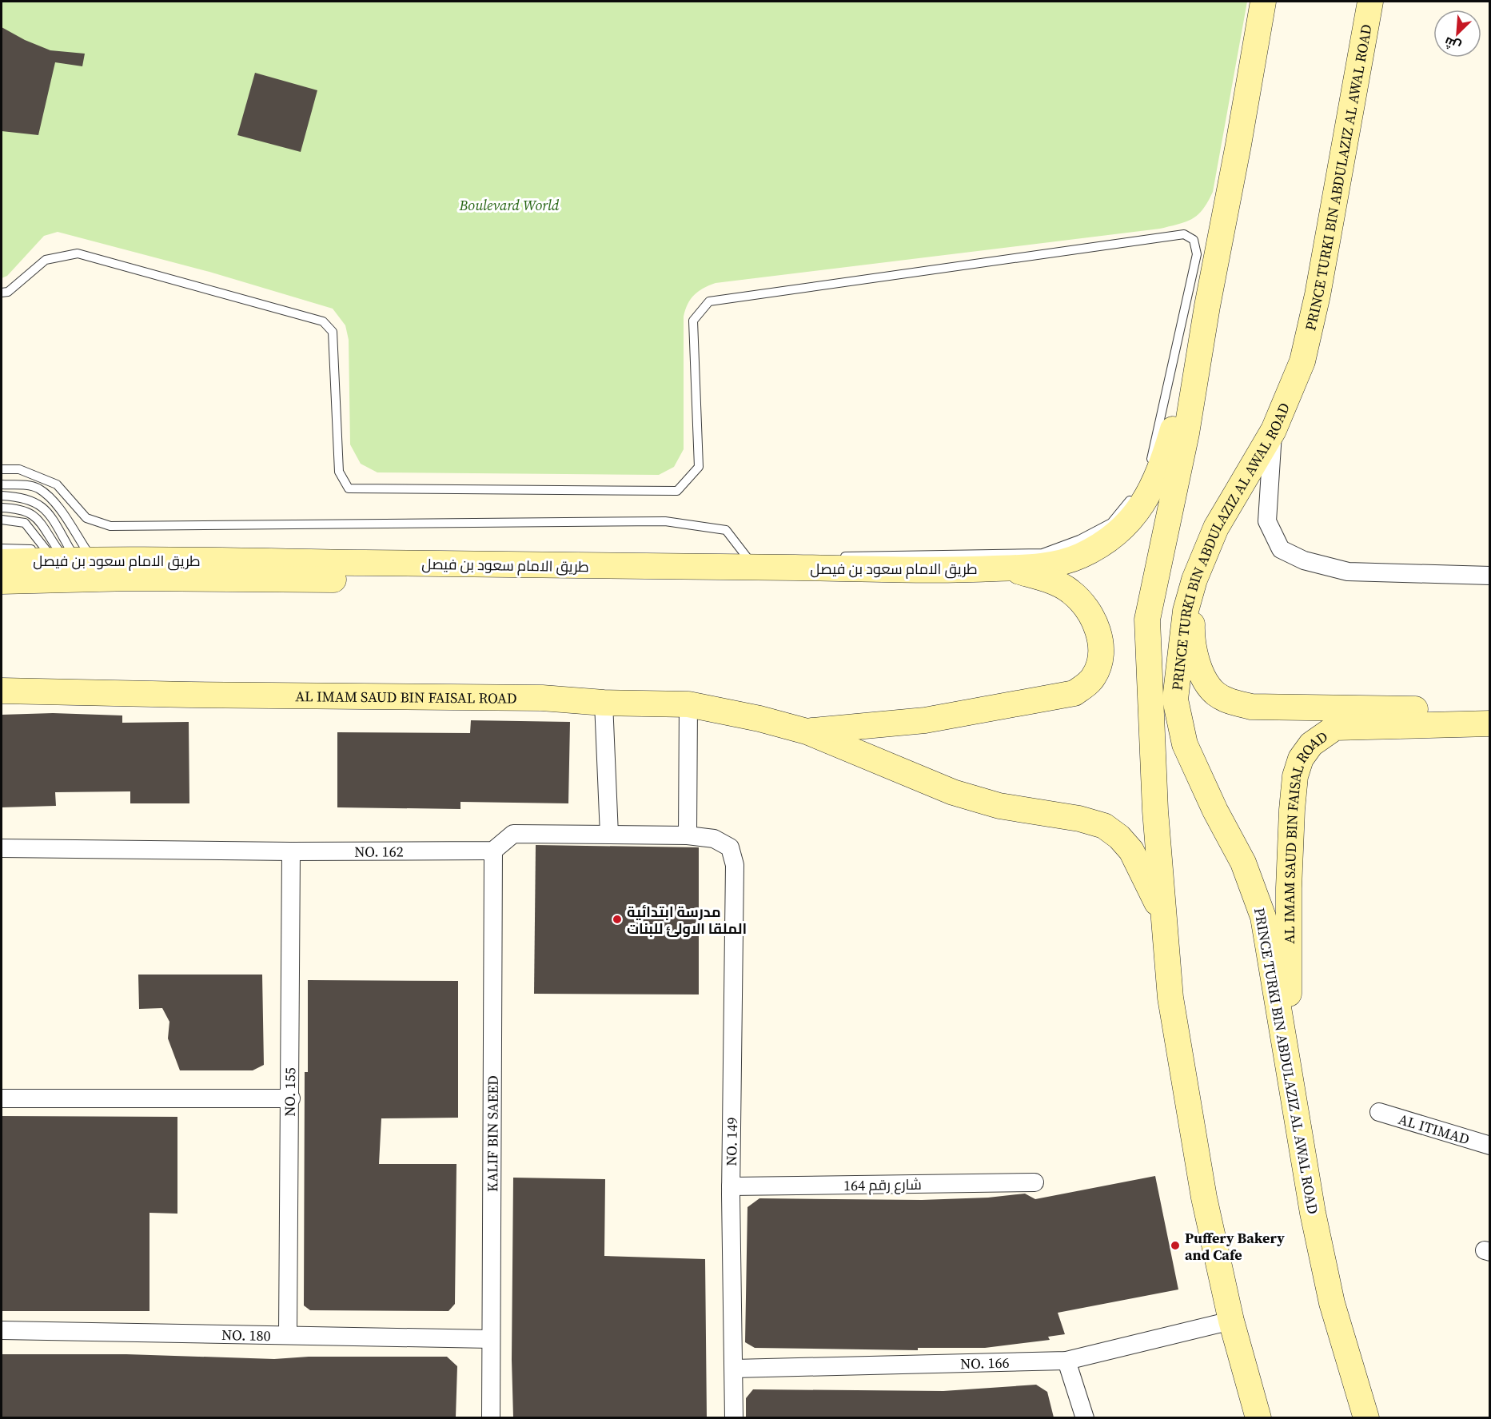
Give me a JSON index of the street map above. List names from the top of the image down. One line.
{"streets":{"main road":["PRINCE TURKI BIN ABDULAZIZ AL AWAL ROAD","طريق الامام سعود بن فيصل","AL IMAM SAUD BIN FAISAL ROAD"],"street":["NO. 162","NO. 155","AL ITIMAD","KALIF BIN SAEED","NO. 149","شارع رقم 164","NO. 180","NO. 166"]},"crossings":[["PRINCE TURKI BIN ABDULAZIZ AL AWAL ROAD","AL IMAM SAUD BIN FAISAL ROAD"],["PRINCE TURKI BIN ABDULAZIZ AL AWAL ROAD","NO. 166"],["NO. 162","NO. 155"],["NO. 162","KALIF BIN SAEED"],["NO. 155","NO. 180"],["KALIF BIN SAEED","NO. 180"],["NO. 149","شارع رقم 164"],["NO. 149","NO. 166"]],"parks":["Boulevard World"],"places":["مدرسة ابتدائية الملقا الاولئ للبنات","Puffery Bakery and Cafe"],"north":"bottom left"}
